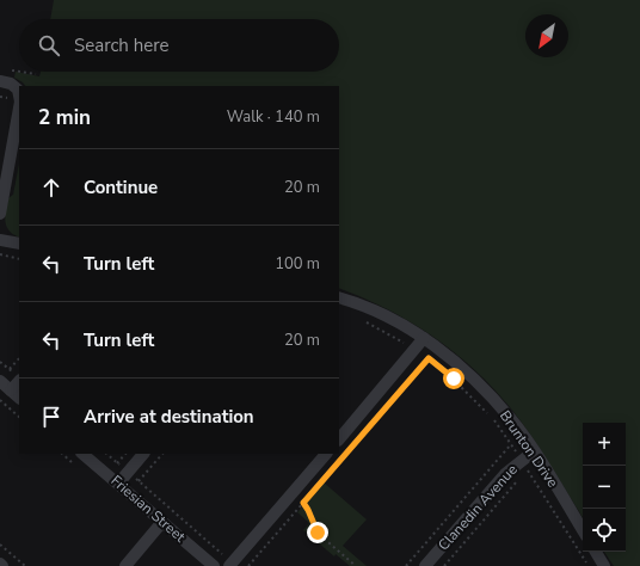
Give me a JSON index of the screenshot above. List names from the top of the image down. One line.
{"streets":{"street":["Brunton Drive","Clanedin Avenue","Friesian Street"]},"crossings":[["Brunton Drive","Clanedin Avenue"]],"north":"bottom left","page":{"search":"Search here","heading":["2 min","Walk · 140 m"],"list":[["Continue","20 m"],["Turn left","100 m"],["Turn left","20 m"],"Arrive at destination"],"map_buttons":["+","−"]}}
